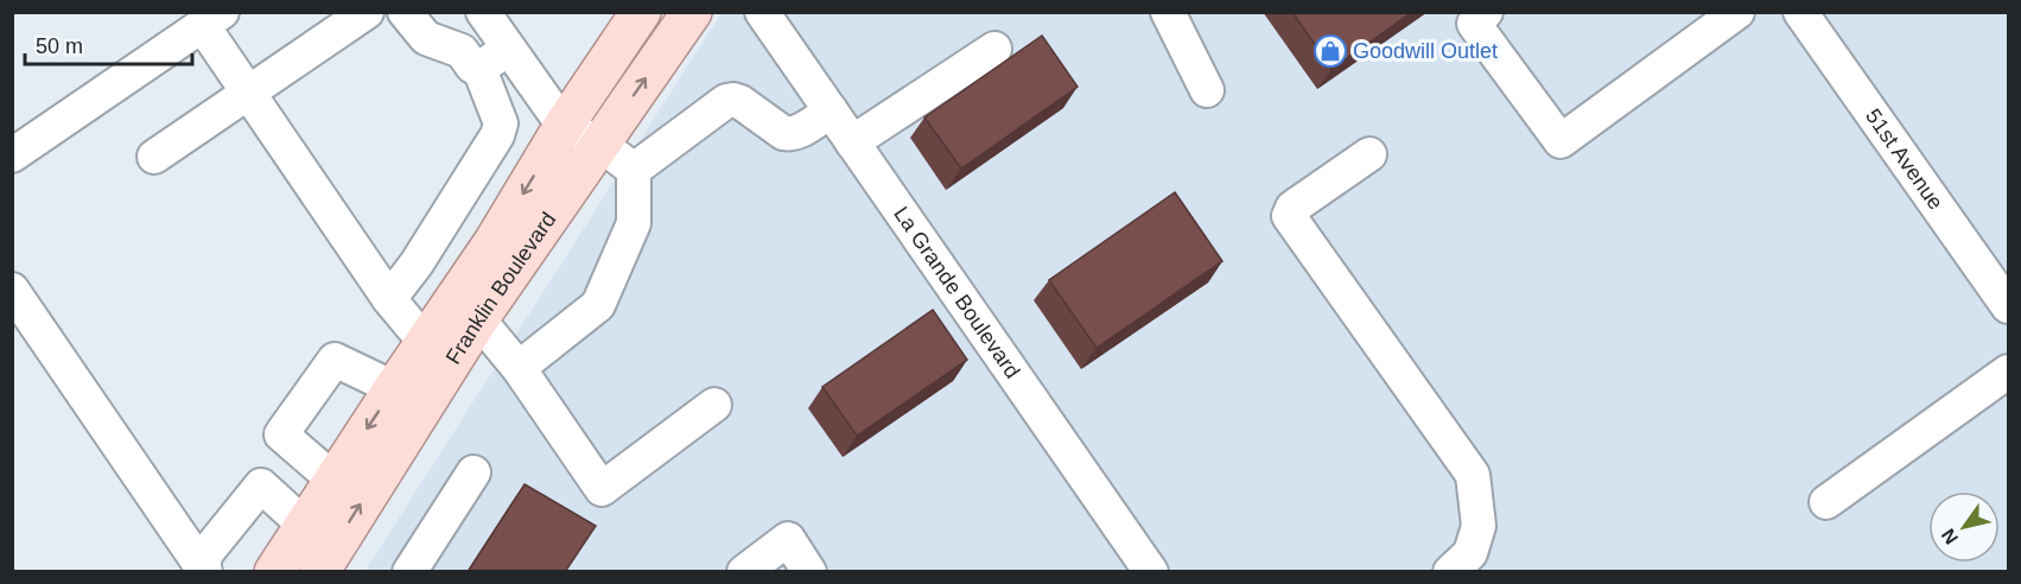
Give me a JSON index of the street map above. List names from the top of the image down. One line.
{"streets":{"main road":["Franklin Boulevard"],"street":["51st Avenue","La Grande Boulevard"]},"places":{"shop":["Goodwill Outlet"]},"scale_bar":"50 m","north":"bottom left"}
